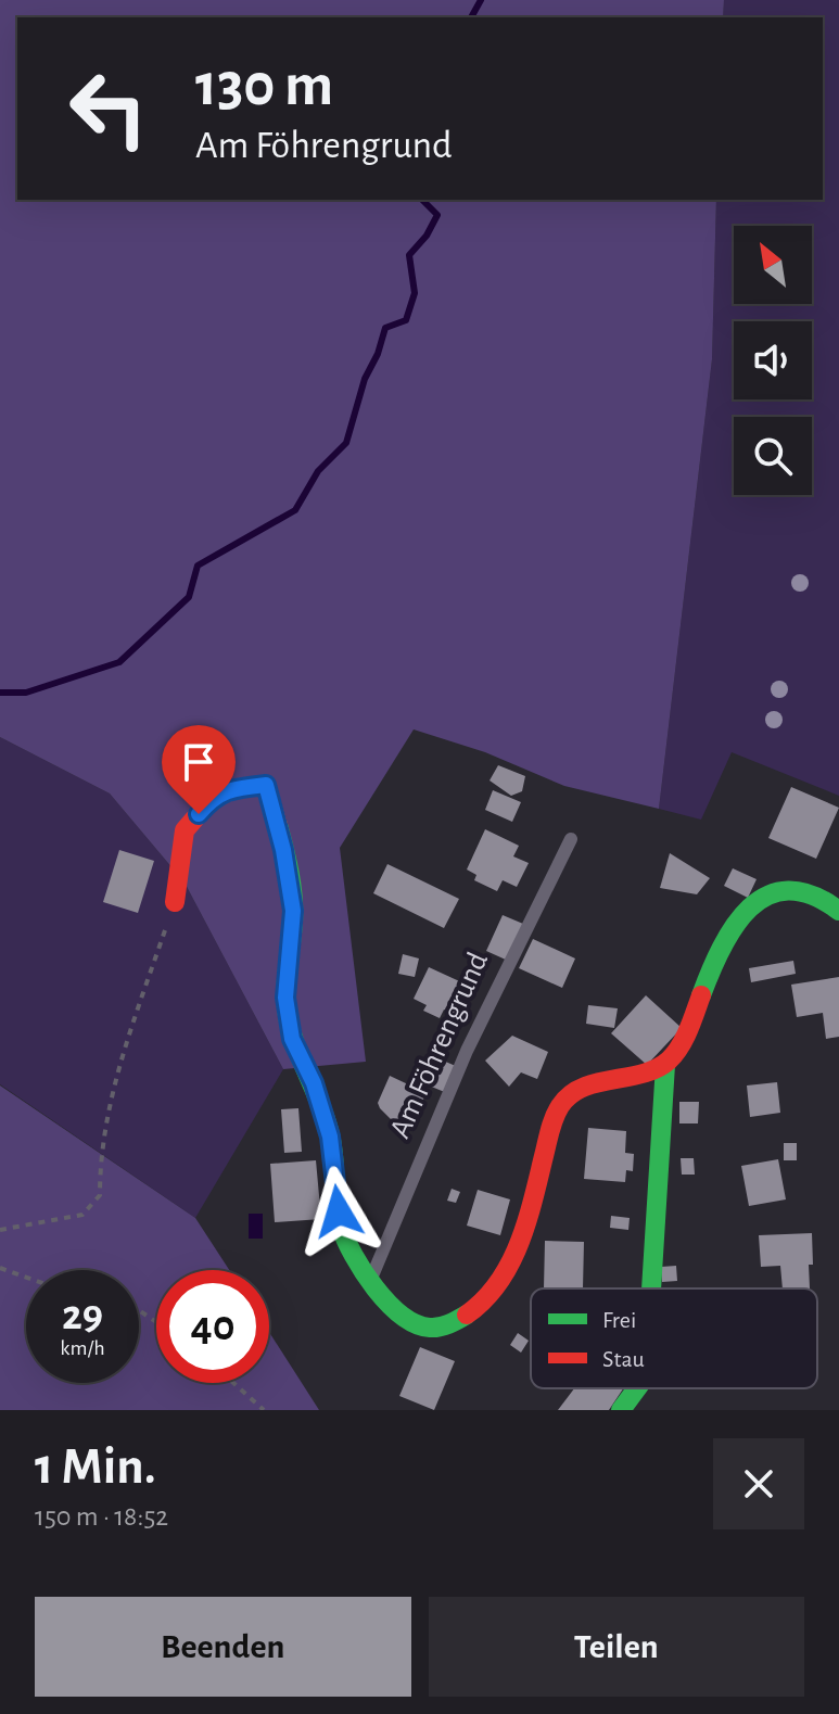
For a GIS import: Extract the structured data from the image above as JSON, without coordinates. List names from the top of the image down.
{
  "streets": {
    "lane": ["Am Föhrengrund"]
  },
  "legend": ["Frei", "Stau"],
  "north": "top left",
  "page": {
    "turn": ["130 m", "Am Föhrengrund"],
    "speed": "29 km/h",
    "limit": "40",
    "heading": ["1 Min.", "150 m · 18:52"],
    "buttons": ["Beenden", "Teilen"]
  }
}
